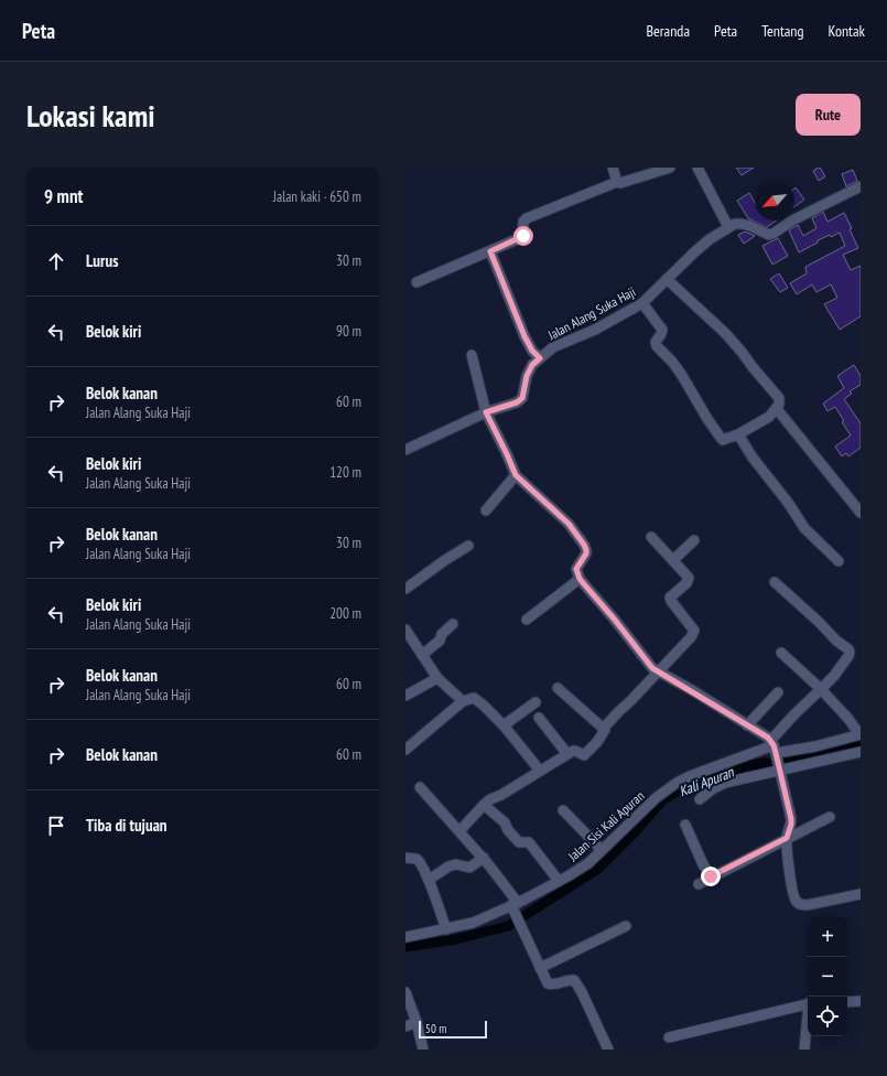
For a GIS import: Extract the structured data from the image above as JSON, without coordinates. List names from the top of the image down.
{
  "streets": {
    "street": ["Jalan Alang Suka Haji", "Jalan Sisi Kali Apuran"]
  },
  "water": ["Kali Apuran"],
  "scale_bar": "50 m",
  "north": "bottom left",
  "page": {
    "header": "Peta",
    "nav": [
      "Beranda",
      "Peta",
      "Tentang",
      "Kontak"
    ],
    "buttons": "Rute",
    "title": "Lokasi kami",
    "heading": ["9 mnt", "Jalan kaki · 650 m"],
    "list": [
      ["Lurus", "30 m"],
      ["Belok kiri", "90 m"],
      ["Belok kanan", "Jalan Alang Suka Haji", "60 m"],
      ["Belok kiri", "Jalan Alang Suka Haji", "120 m"],
      ["Belok kanan", "Jalan Alang Suka Haji", "30 m"],
      ["Belok kiri", "Jalan Alang Suka Haji", "200 m"],
      ["Belok kanan", "Jalan Alang Suka Haji", "60 m"],
      ["Belok kanan", "60 m"],
      "Tiba di tujuan"
    ],
    "map_buttons": ["+", "−"],
    "scale": "50 m"
  }
}
